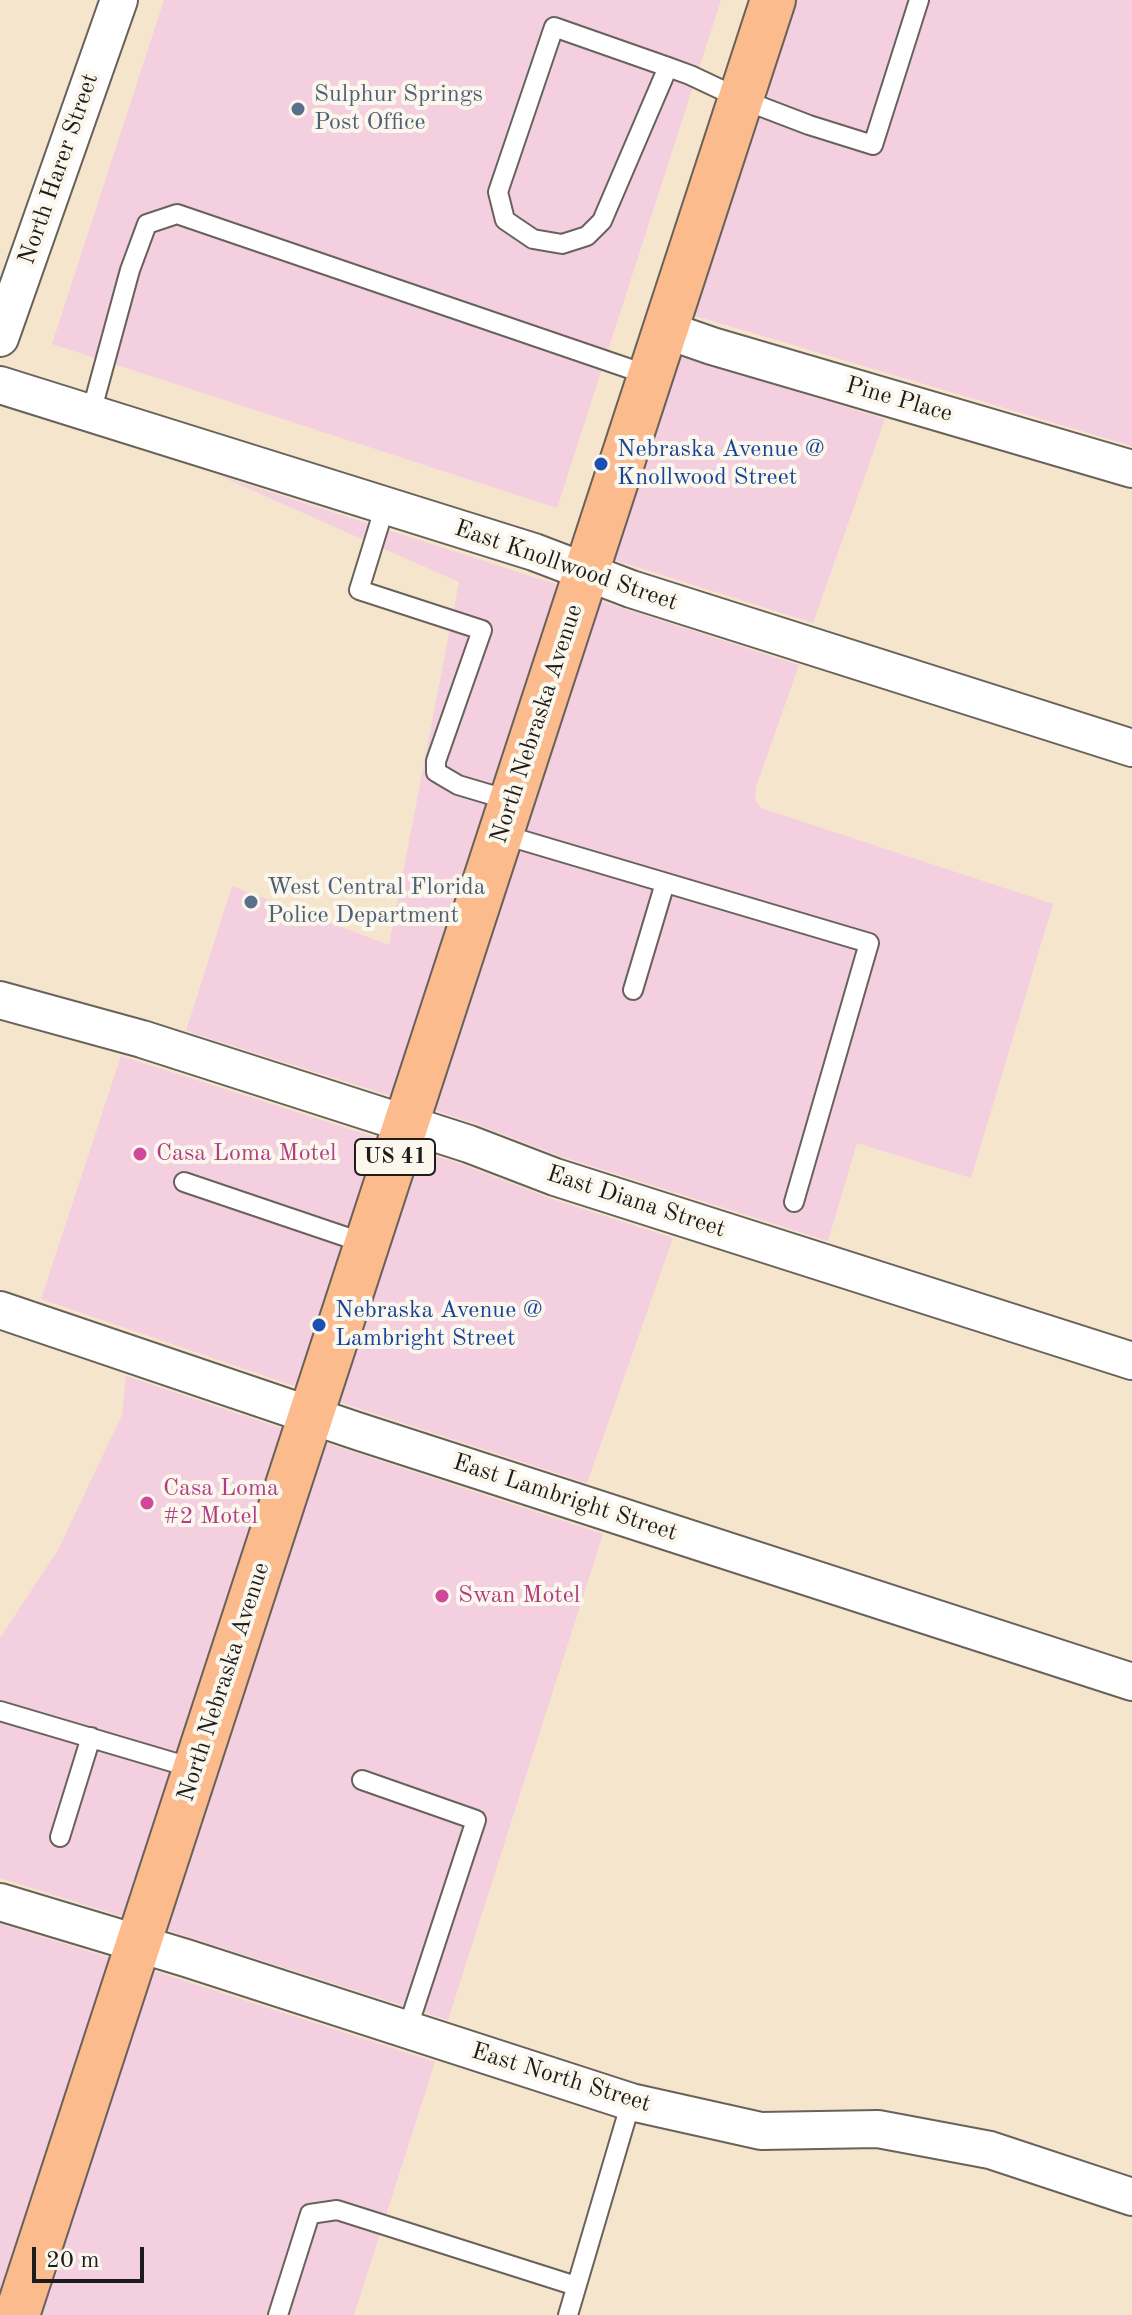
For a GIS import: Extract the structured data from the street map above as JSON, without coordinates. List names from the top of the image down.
{
  "streets": {
    "main road": ["North Nebraska Avenue", "US 41"],
    "street": [
      "North Harer Street",
      "Pine Place",
      "East Knollwood Street",
      "East Diana Street",
      "East Lambright Street",
      "East North Street"
    ]
  },
  "crossings": [
    ["Pine Place", "North Nebraska Avenue"],
    ["East Knollwood Street", "North Nebraska Avenue"],
    ["North Nebraska Avenue", "East Diana Street"],
    ["North Nebraska Avenue", "East Lambright Street"],
    ["North Nebraska Avenue", "East North Street"]
  ],
  "places": [
    "Sulphur Springs Post Office",
    "Nebraska Avenue @ Knollwood Street",
    "West Central Florida Police Department",
    "Casa Loma Motel",
    "Nebraska Avenue @ Lambright Street",
    "Casa Loma #2 Motel",
    "Swan Motel"
  ],
  "scale_bar": "20 m"
}
